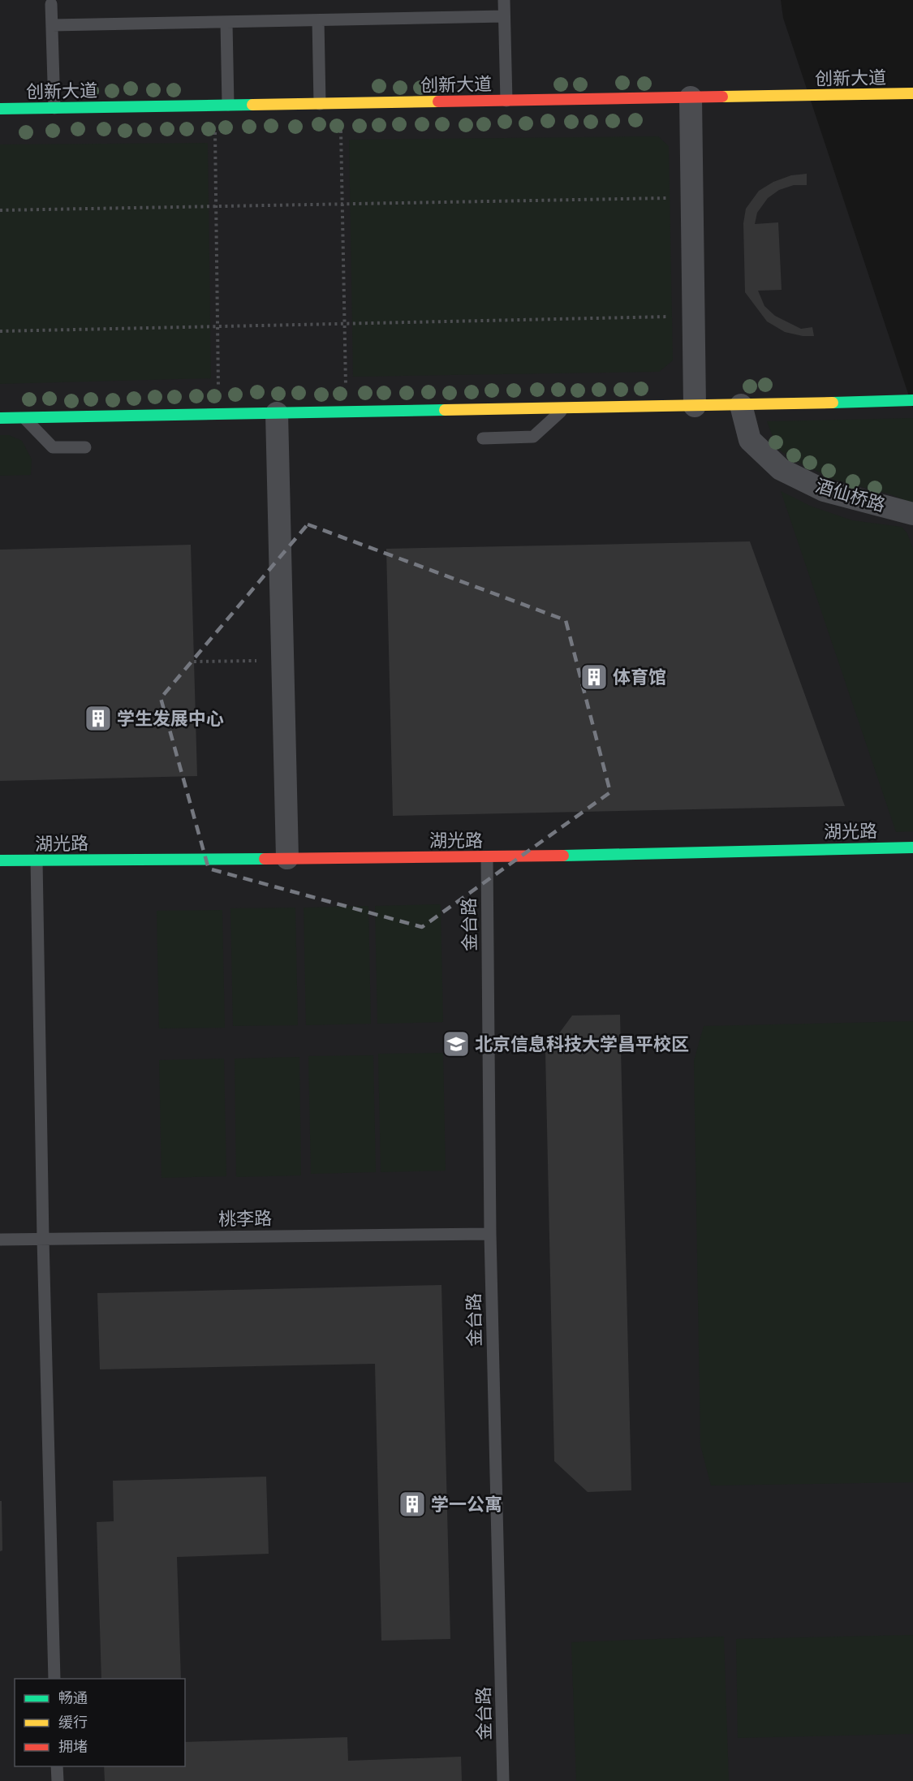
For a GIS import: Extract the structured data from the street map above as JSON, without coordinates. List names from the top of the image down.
{
  "streets": {
    "street": ["创新大道", "酒仙桥路", "湖光路"],
    "lane": ["金台路", "桃李路"]
  },
  "crossings": [
    ["湖光路", "金台路"],
    ["金台路", "桃李路"]
  ],
  "places": {
    "building": ["体育馆", "学生发展中心", "学一公寓"],
    "school or university": ["北京信息科技大学昌平校区"]
  },
  "legend": ["畅通", "缓行", "拥堵"]
}
